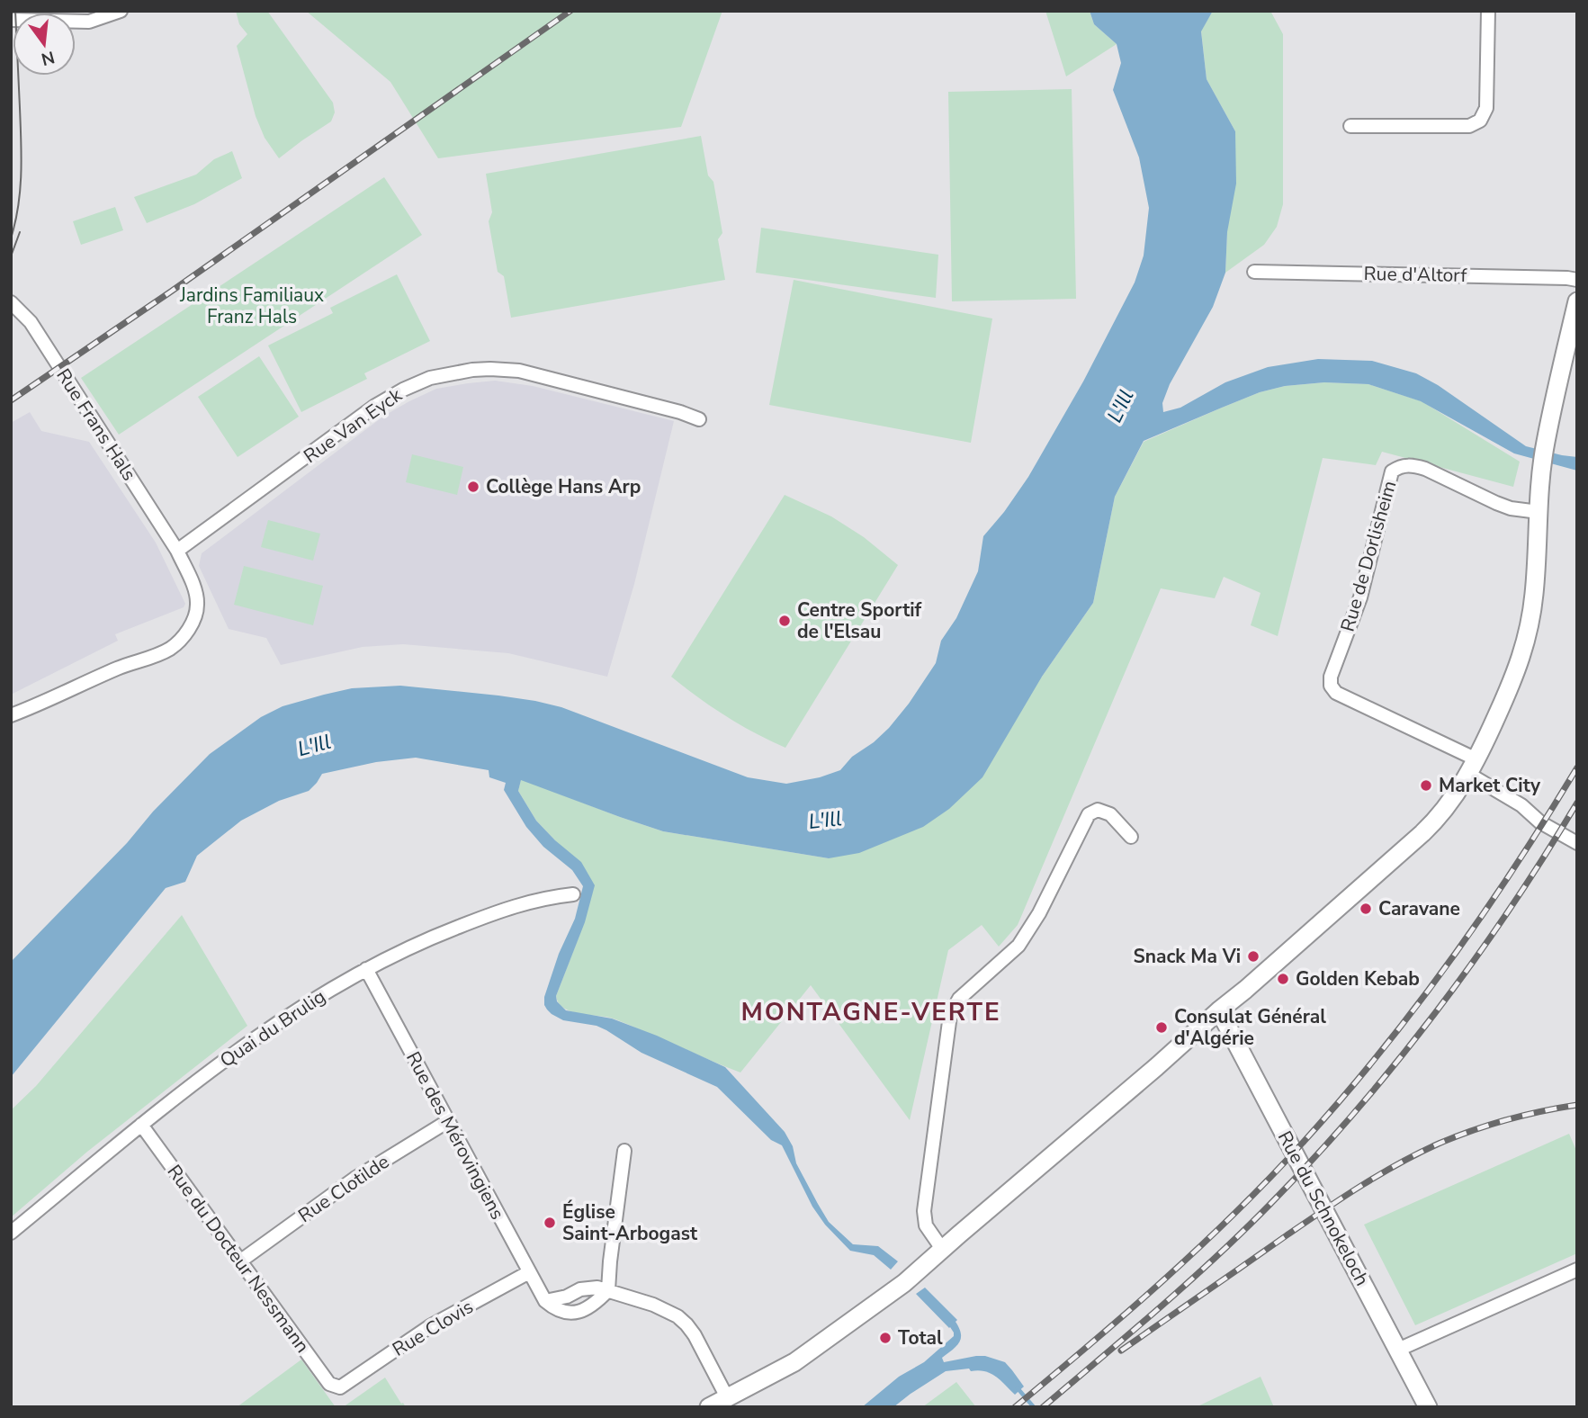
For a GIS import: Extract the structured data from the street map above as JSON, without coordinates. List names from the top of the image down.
{
  "streets": {
    "main road": ["Rue du Schnokeloch"],
    "street": [
      "Rue d'Altorf",
      "Rue Frans Hals",
      "Rue Van Eyck",
      "Rue de Dorlisheim",
      "Quai du Brulig",
      "Rue des Mérovingiens",
      "Rue Clotilde",
      "Rue du Docteur Nessmann",
      "Rue Clovis"
    ]
  },
  "crossings": [
    ["Rue Frans Hals", "Rue Van Eyck"],
    ["Quai du Brulig", "Rue des Mérovingiens"],
    ["Quai du Brulig", "Rue du Docteur Nessmann"],
    ["Rue des Mérovingiens", "Rue Clotilde"],
    ["Rue des Mérovingiens", "Rue Clovis"],
    ["Rue Clotilde", "Rue du Docteur Nessmann"],
    ["Rue du Docteur Nessmann", "Rue Clovis"]
  ],
  "districts": ["MONTAGNE-VERTE"],
  "water": ["L'Ill"],
  "parks": ["Jardins Familiaux Franz Hals"],
  "places": [
    "Collège Hans Arp",
    "Centre Sportif de l'Elsau",
    "Market City",
    "Caravane",
    "Snack Ma Vi",
    "Golden Kebab",
    "Consulat Général d'Algérie",
    "Église Saint-Arbogast",
    "Total"
  ],
  "north": "bottom"
}
